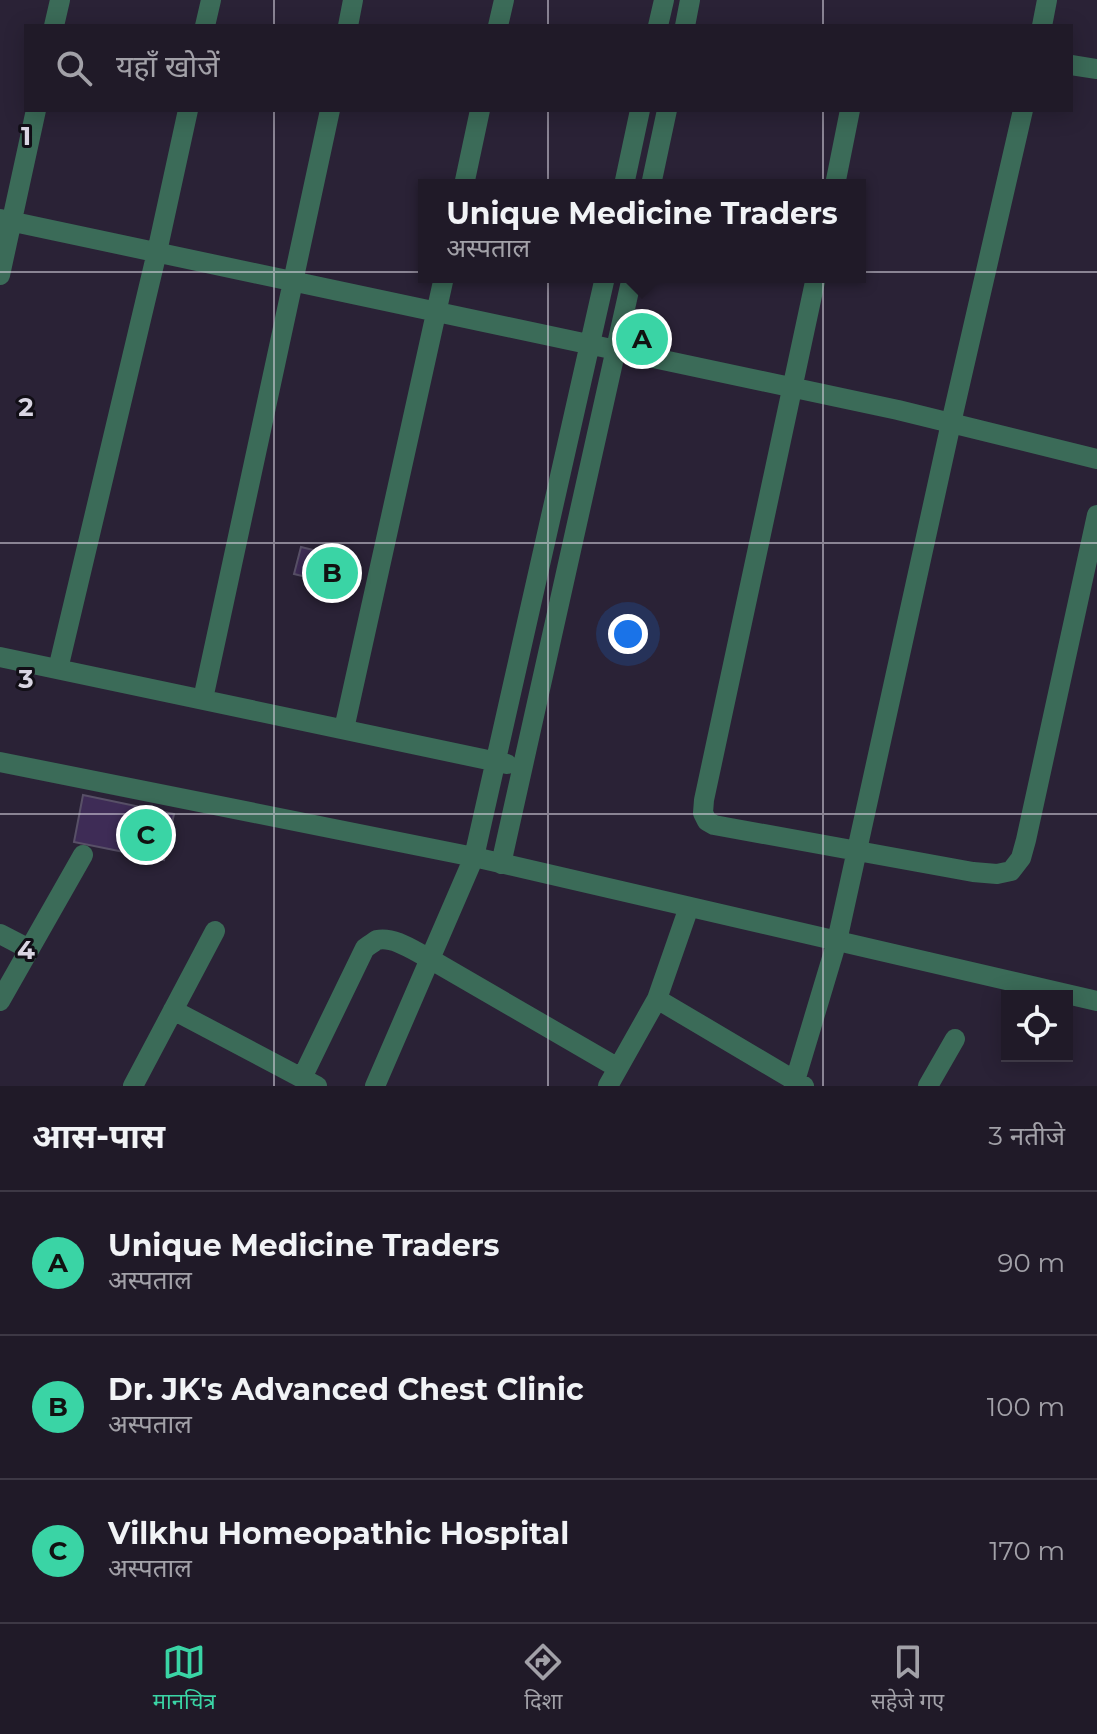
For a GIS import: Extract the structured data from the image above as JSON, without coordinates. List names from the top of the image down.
{
  "page": {
    "search": "यहाँ खोजें",
    "popup": ["Unique Medicine Traders", "अस्पताल"],
    "pins": ["A", "B", "C"],
    "heading": ["आस-पास", "3 नतीजे"],
    "list": [
      {
        "mark": "A",
        "name": "Unique Medicine Traders",
        "note": "अस्पताल",
        "value": "90 m"
      },
      {
        "mark": "B",
        "name": "Dr. JK's Advanced Chest Clinic",
        "note": "अस्पताल",
        "value": "100 m"
      },
      {
        "mark": "C",
        "name": "Vilkhu Homeopathic Hospital",
        "note": "अस्पताल",
        "value": "170 m"
      }
    ],
    "nav": ["मानचित्र", "दिशा", "सहेजे गए"]
  },
  "grid": {
    "rows": [
      "1",
      "2",
      "3",
      "4"
    ]
  }
}
